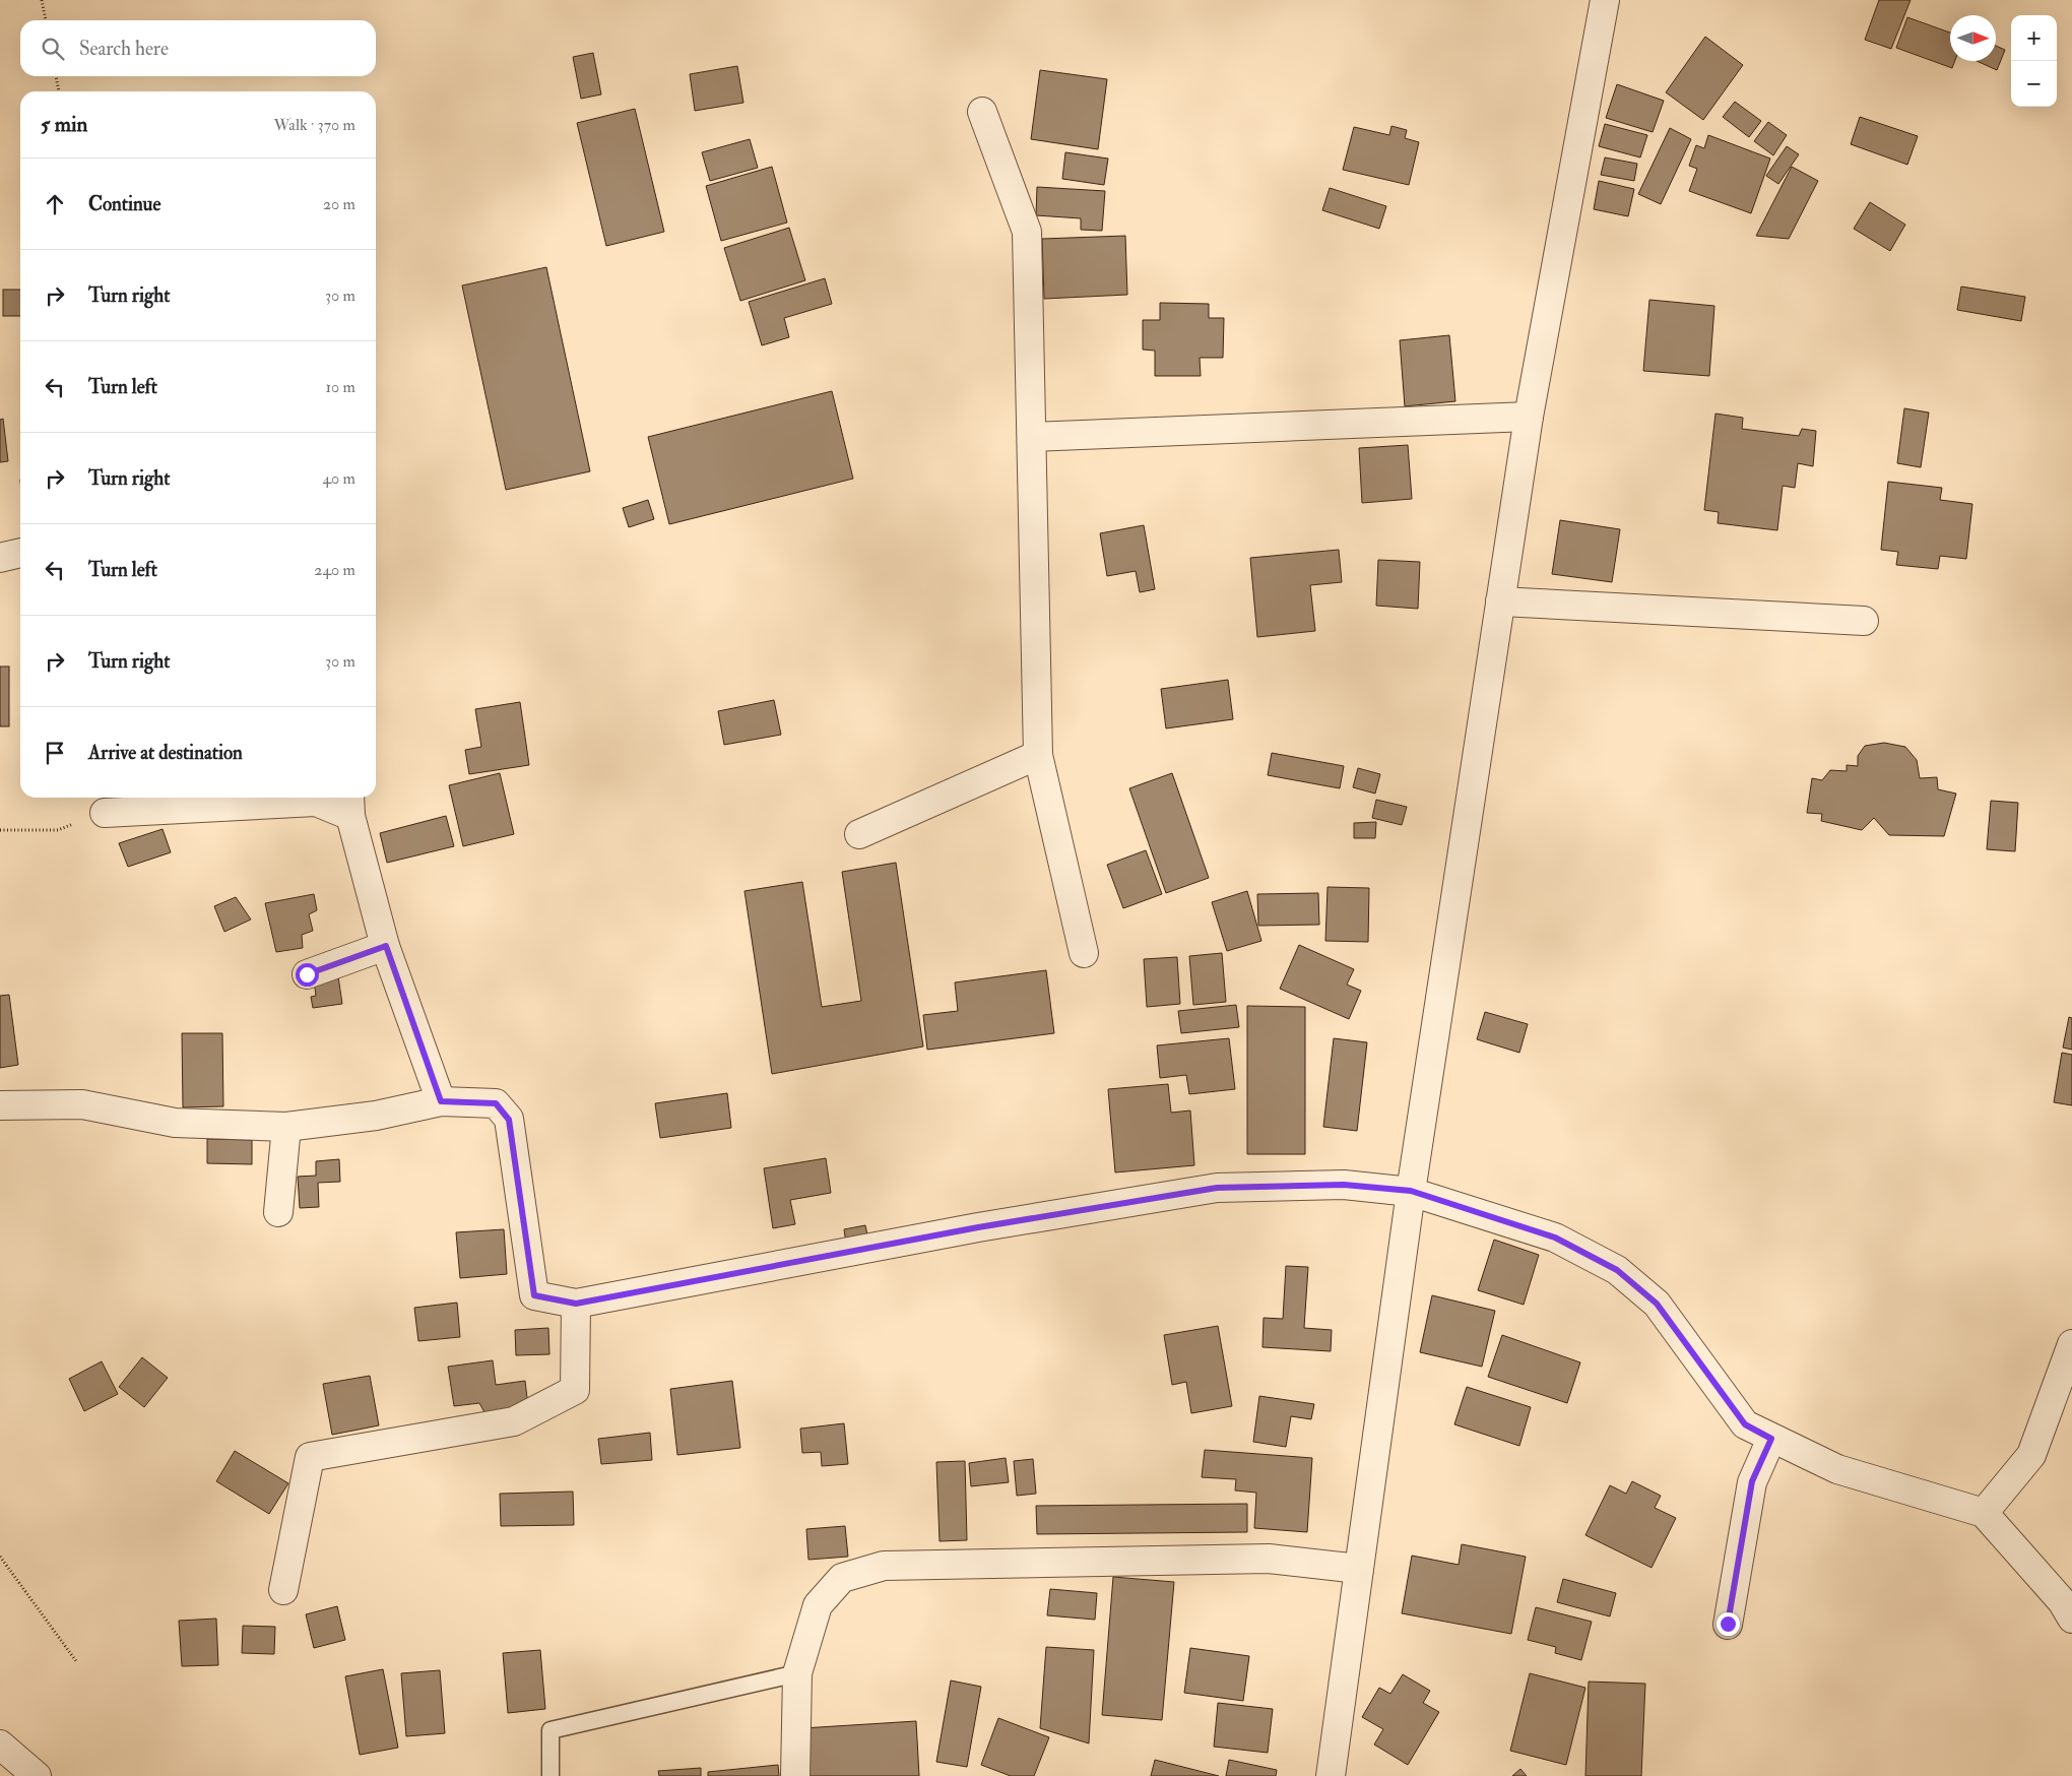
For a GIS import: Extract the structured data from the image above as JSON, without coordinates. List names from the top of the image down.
{
  "north": "right",
  "page": {
    "map_buttons": ["+", "−"],
    "search": "Search here",
    "heading": ["5 min", "Walk · 370 m"],
    "list": [
      ["Continue", "20 m"],
      ["Turn right", "30 m"],
      ["Turn left", "10 m"],
      ["Turn right", "40 m"],
      ["Turn left", "240 m"],
      ["Turn right", "30 m"],
      "Arrive at destination"
    ]
  }
}
